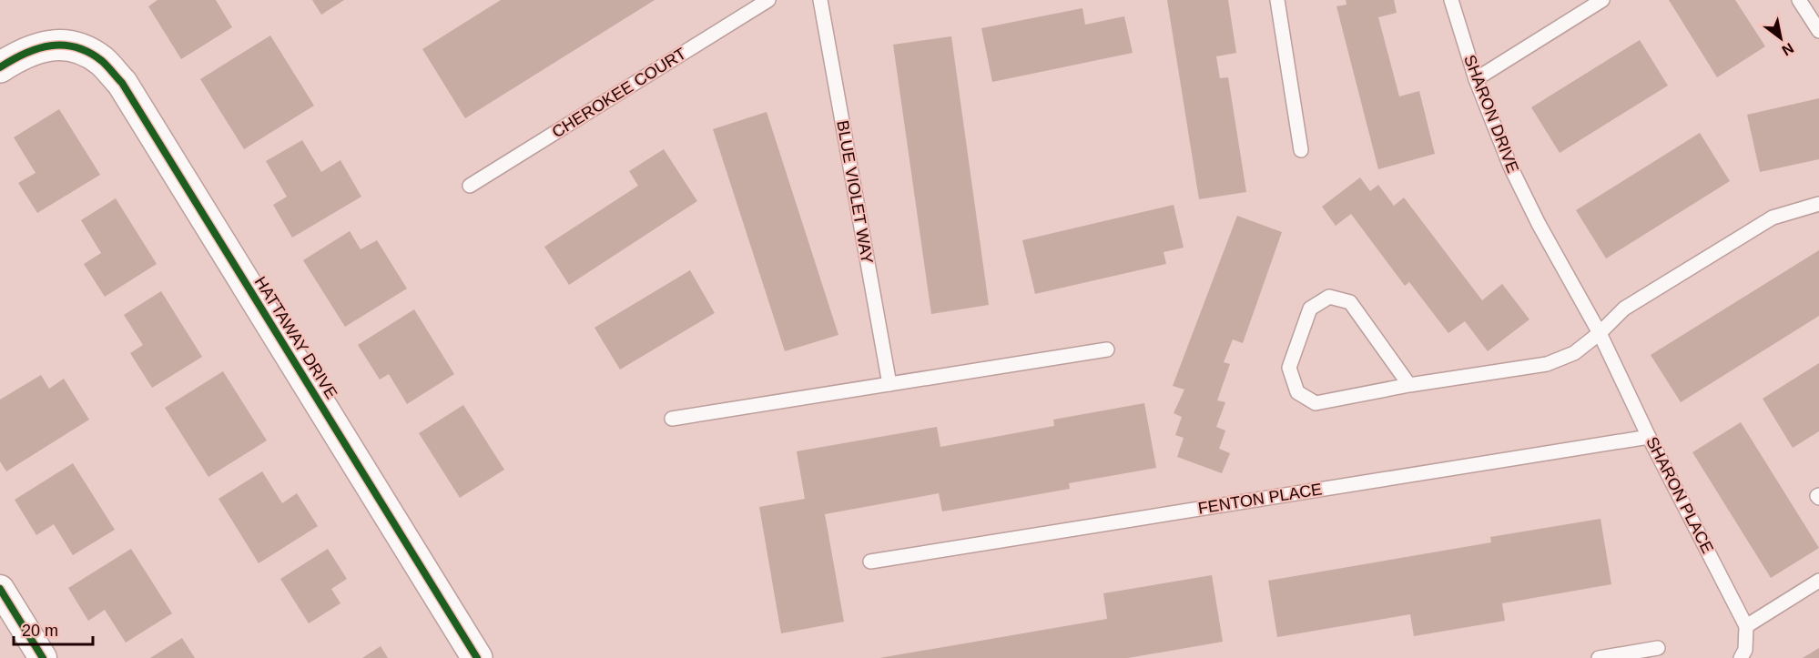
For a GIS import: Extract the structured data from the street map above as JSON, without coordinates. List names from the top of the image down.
{
  "streets": {
    "street": ["HATTAWAY DRIVE"],
    "lane": [
      "CHEROKEE COURT",
      "SHARON DRIVE",
      "BLUE VIOLET WAY",
      "SHARON PLACE",
      "FENTON PLACE"
    ]
  },
  "crossings": [
    ["SHARON DRIVE", "SHARON PLACE"],
    ["SHARON PLACE", "FENTON PLACE"]
  ],
  "scale_bar": "20 m",
  "north": "bottom right"
}
